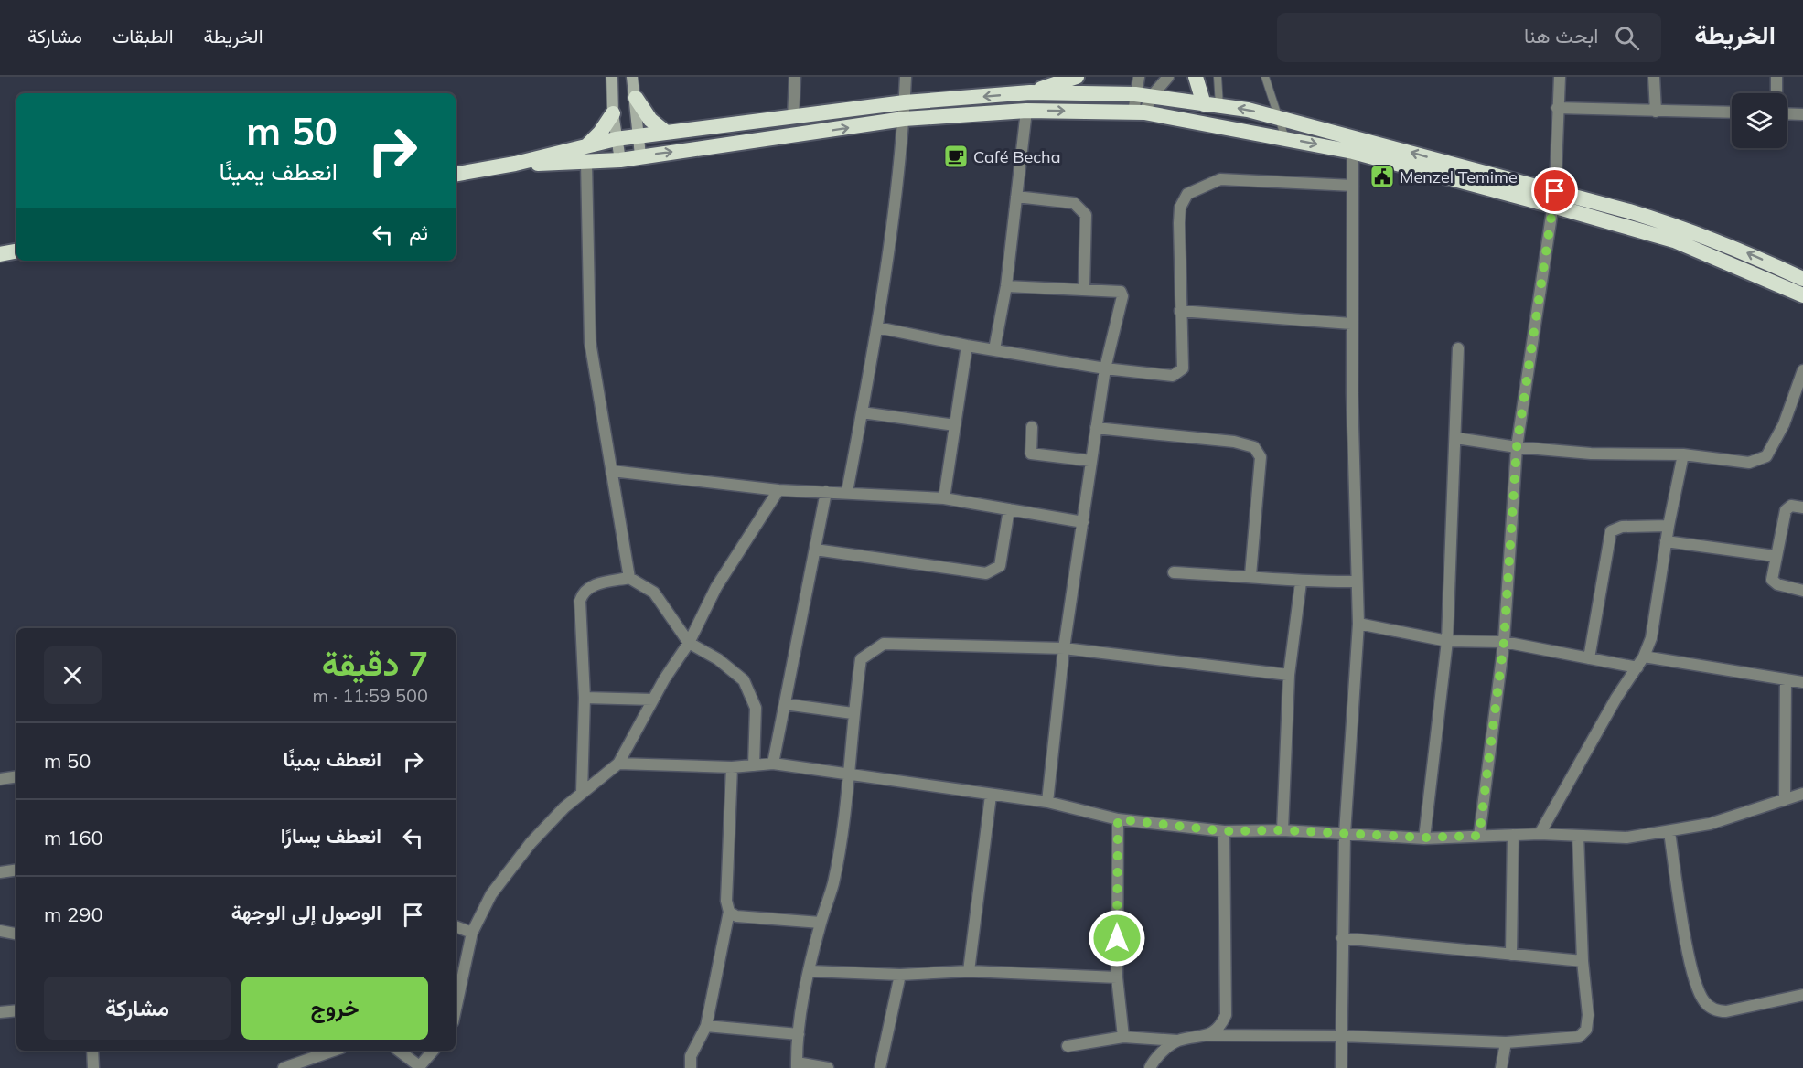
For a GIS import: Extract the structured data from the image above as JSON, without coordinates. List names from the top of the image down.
{
  "places": {
    "cafe": ["Café Becha"],
    "public building": ["Menzel Temime"]
  },
  "page": {
    "header": "الخريطة",
    "search": "ابحث هنا",
    "nav": ["الخريطة", "الطبقات", "مشاركة"],
    "turn": ["50 m", "انعطف يمينًا"],
    "then": "ثم",
    "heading": ["7 دقيقة", "500 m · 11:59"],
    "list": [
      {
        "name": "انعطف يمينًا",
        "value": "50 m"
      },
      {
        "name": "انعطف يسارًا",
        "value": "160 m"
      },
      {
        "name": "الوصول إلى الوجهة",
        "value": "290 m"
      }
    ],
    "buttons": ["خروج", "مشاركة"]
  }
}
